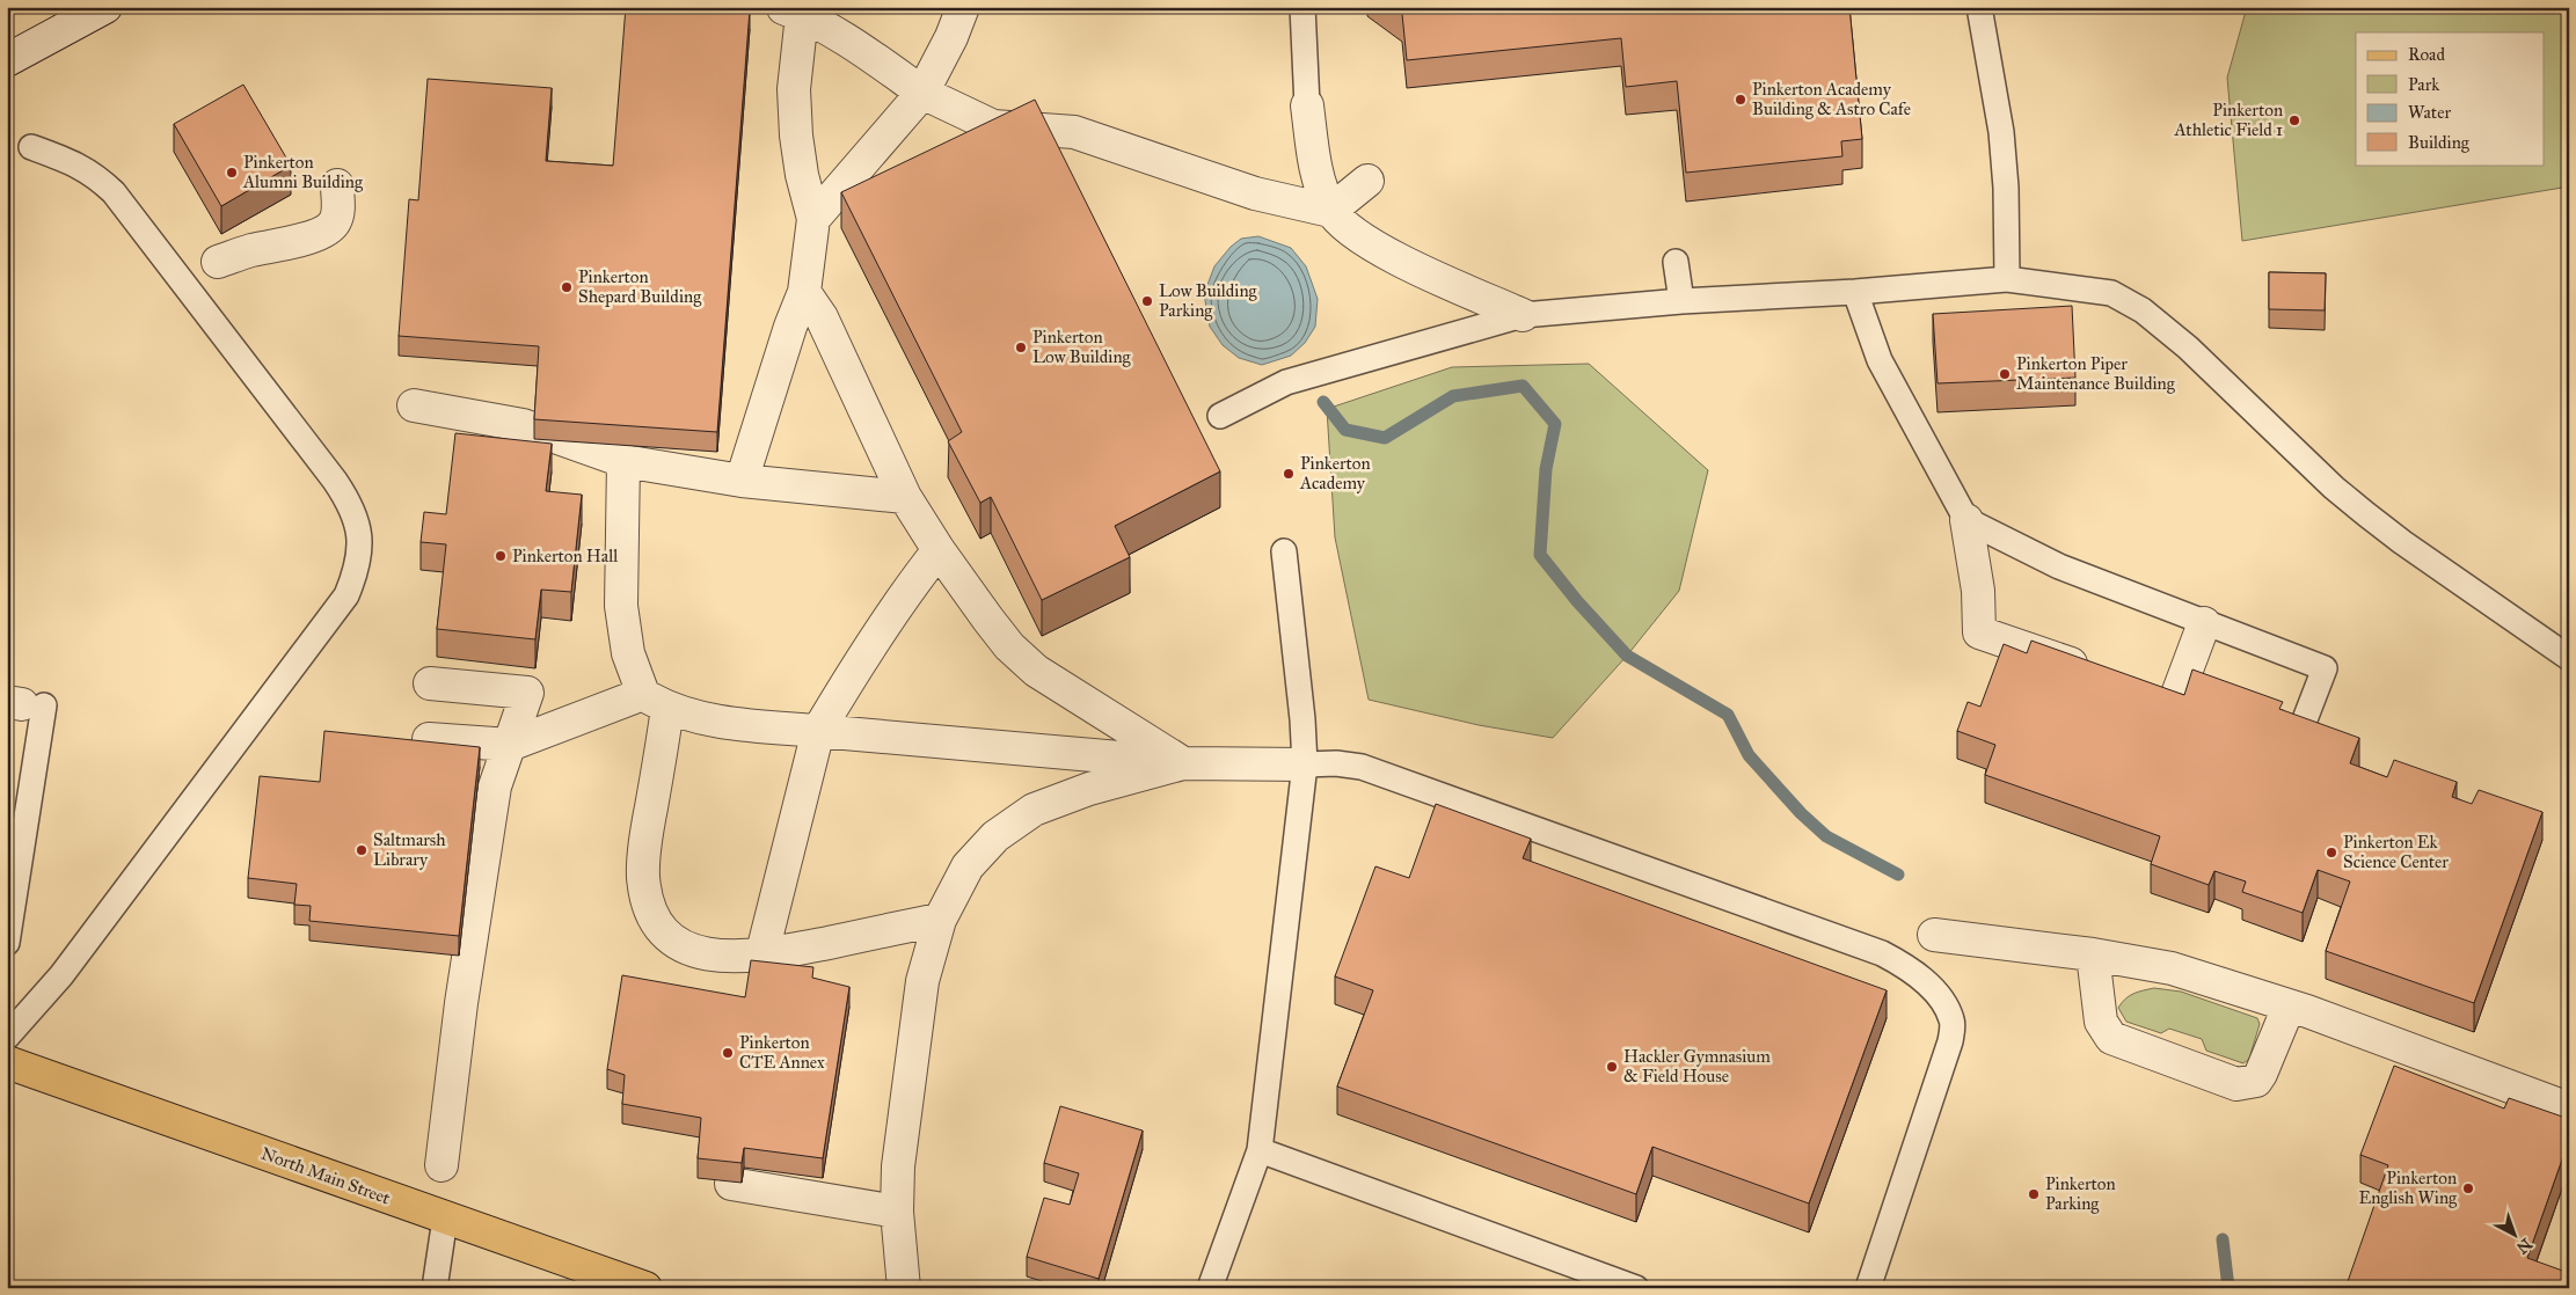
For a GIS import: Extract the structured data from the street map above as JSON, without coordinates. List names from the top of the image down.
{
  "streets": {
    "main road": ["North Main Street"]
  },
  "places": [
    "Pinkerton Academy Building & Astro Cafe",
    "Pinkerton Athletic Field 1",
    "Pinkerton Alumni Building",
    "Pinkerton Shepard Building",
    "Low Building Parking",
    "Pinkerton Low Building",
    "Pinkerton Piper Maintenance Building",
    "Pinkerton Academy",
    "Pinkerton Hall",
    "Saltmarsh Library",
    "Pinkerton Ek Science Center",
    "Pinkerton CTE Annex",
    "Hackler Gymnasium & Field House",
    "Pinkerton English Wing",
    "Pinkerton Parking"
  ],
  "legend": [
    "Road",
    "Park",
    "Water",
    "Building"
  ],
  "north": "bottom right"
}
